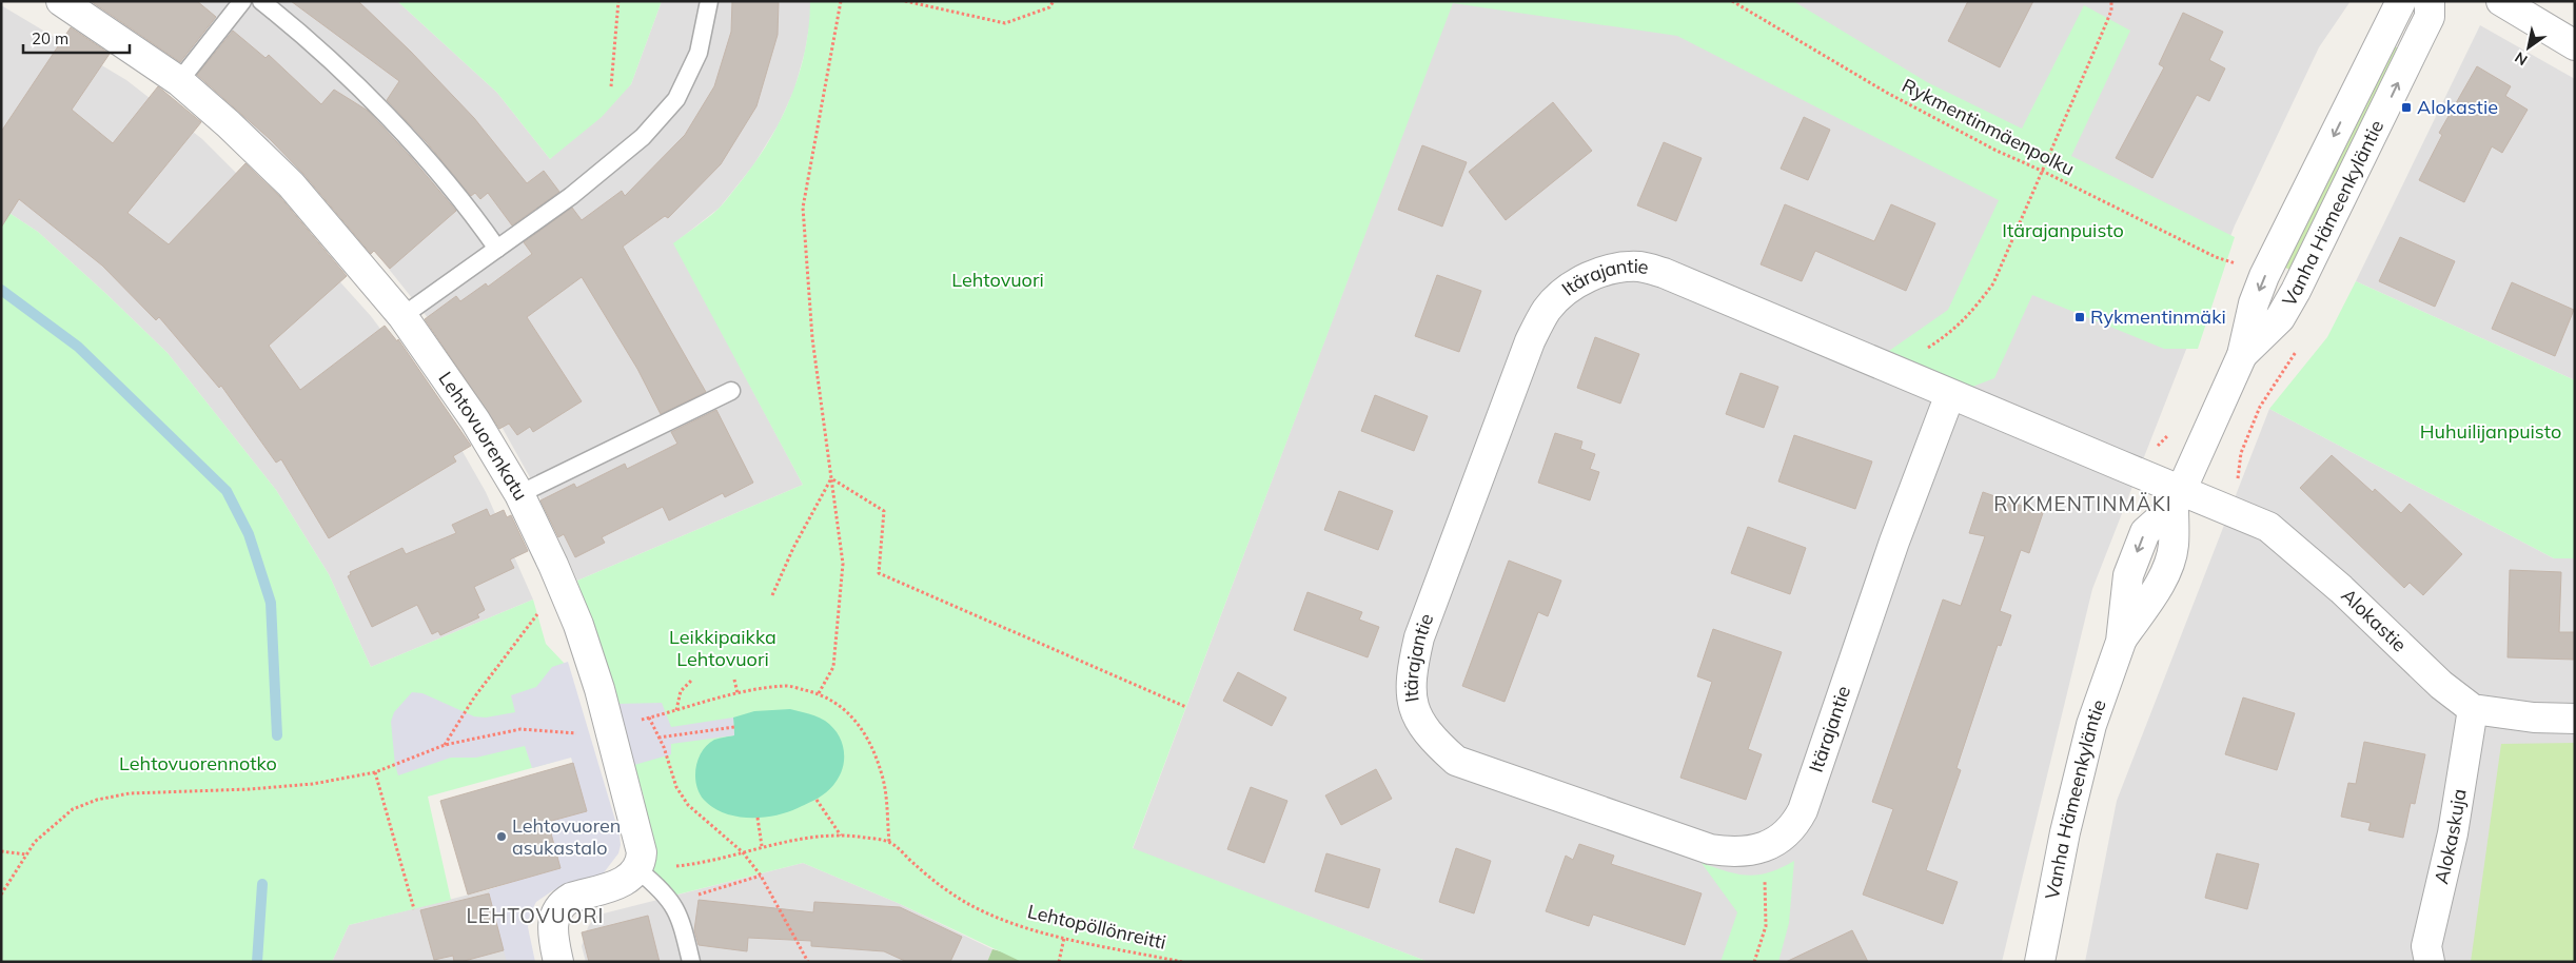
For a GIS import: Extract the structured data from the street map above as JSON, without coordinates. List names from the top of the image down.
{
  "streets": {
    "street": [
      "Vanha Hämeenkyläntie",
      "Itärajantie",
      "Lehtovuorenkatu",
      "Alokastie",
      "Alokaskuja"
    ],
    "path": ["Rykmentinmäenpolku", "Lehtopöllönreitti"]
  },
  "crossings": [
    ["Vanha Hämeenkyläntie", "Itärajantie"],
    ["Vanha Hämeenkyläntie", "Alokastie"],
    ["Itärajantie", "Alokastie"],
    ["Alokastie", "Alokaskuja"]
  ],
  "districts": ["RYKMENTINMÄKI", "LEHTOVUORI"],
  "parks": [
    "Itärajanpuisto",
    "Lehtovuori",
    "Huhuilijanpuisto",
    "Leikkipaikka Lehtovuori",
    "Lehtovuorennotko"
  ],
  "places": {
    "transit": ["Alokastie", "Rykmentinmäki"],
    "other": ["Lehtovuoren asukastalo"]
  },
  "scale_bar": "20 m",
  "north": "bottom left"
}
